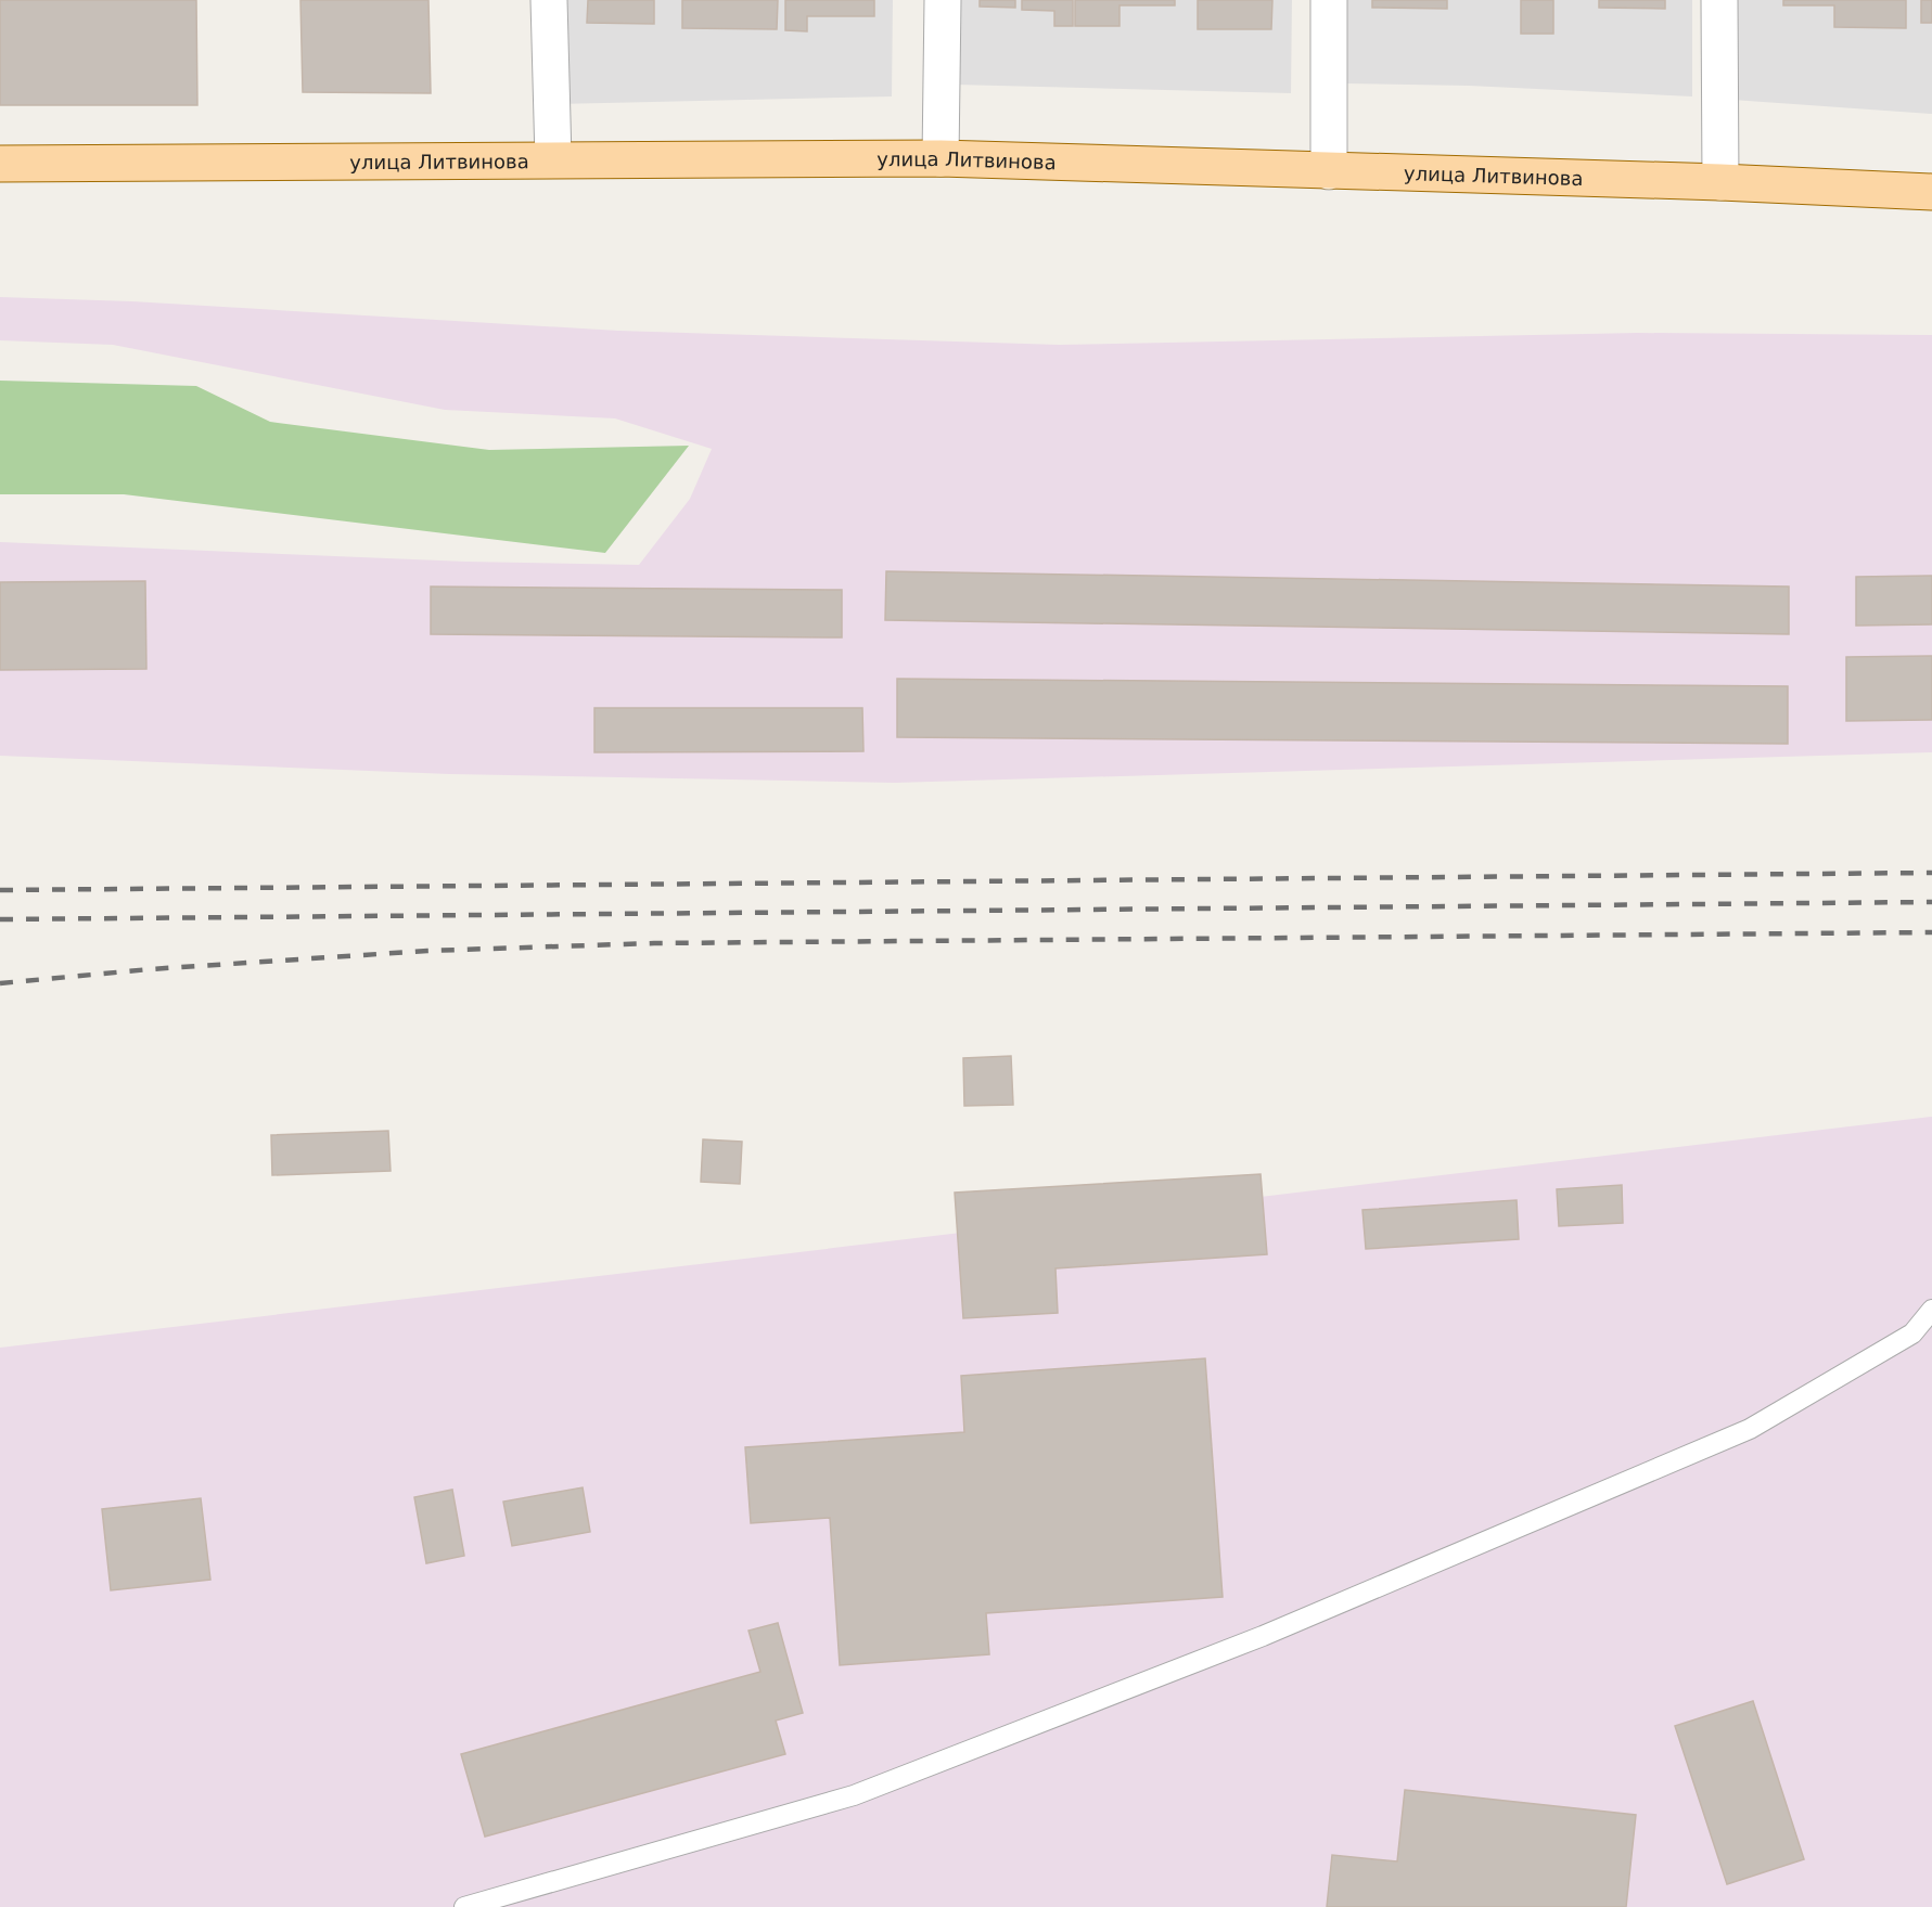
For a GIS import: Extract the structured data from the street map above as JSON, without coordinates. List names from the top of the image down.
{
  "streets": {
    "main road": ["улица Литвинова"]
  }
}
